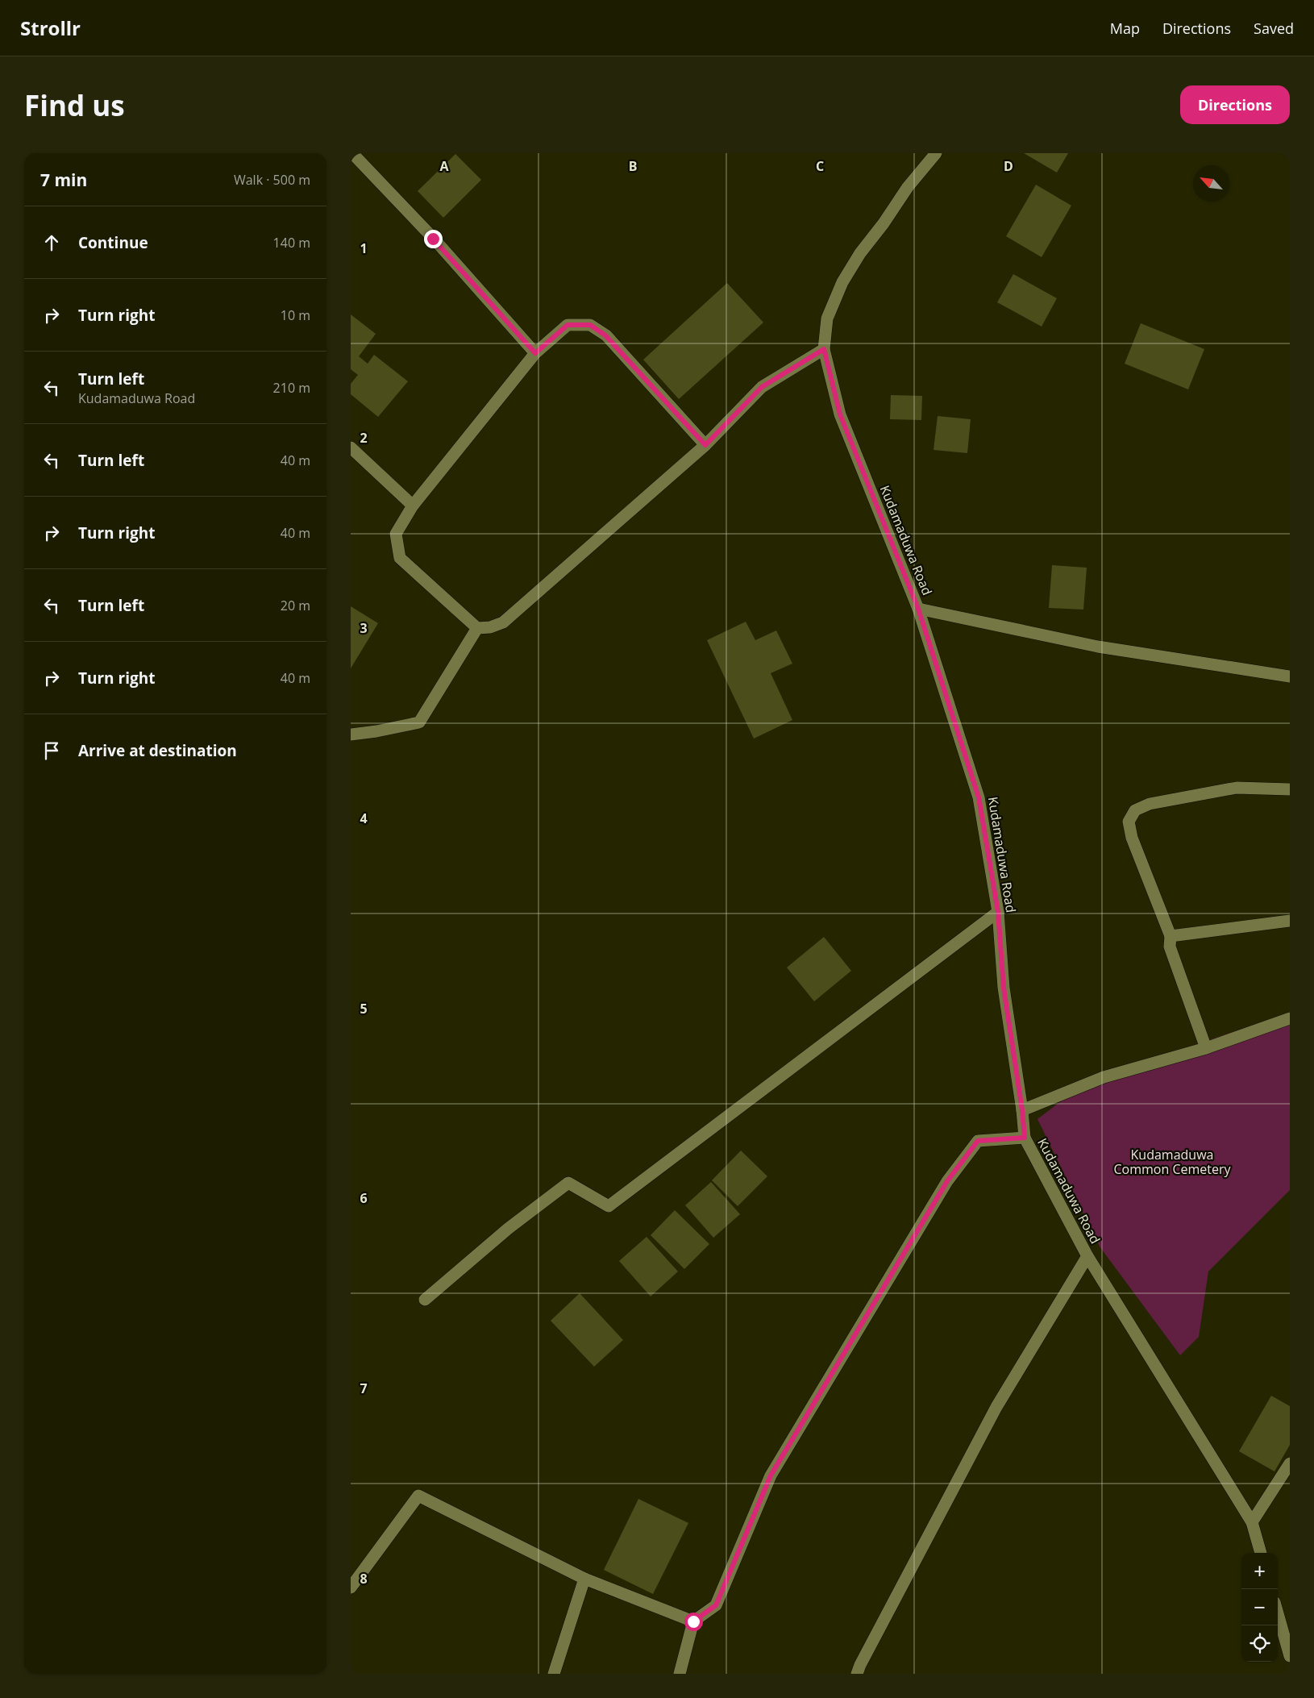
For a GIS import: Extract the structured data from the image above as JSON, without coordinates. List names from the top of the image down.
{
  "streets": {
    "street": ["Kudamaduwa Road"]
  },
  "parks": ["Kudamaduwa Common Cemetery"],
  "north": "top left",
  "page": {
    "header": "Strollr",
    "nav": ["Map", "Directions", "Saved"],
    "buttons": "Directions",
    "title": "Find us",
    "heading": ["7 min", "Walk · 500 m"],
    "list": [
      ["Continue", "140 m"],
      ["Turn right", "10 m"],
      ["Turn left", "Kudamaduwa Road", "210 m"],
      ["Turn left", "40 m"],
      ["Turn right", "40 m"],
      ["Turn left", "20 m"],
      ["Turn right", "40 m"],
      "Arrive at destination"
    ],
    "map_buttons": ["+", "−"]
  },
  "grid": {
    "columns": [
      "A",
      "B",
      "C",
      "D"
    ],
    "rows": [
      "1",
      "2",
      "3",
      "4",
      "5",
      "6",
      "7",
      "8"
    ]
  }
}
